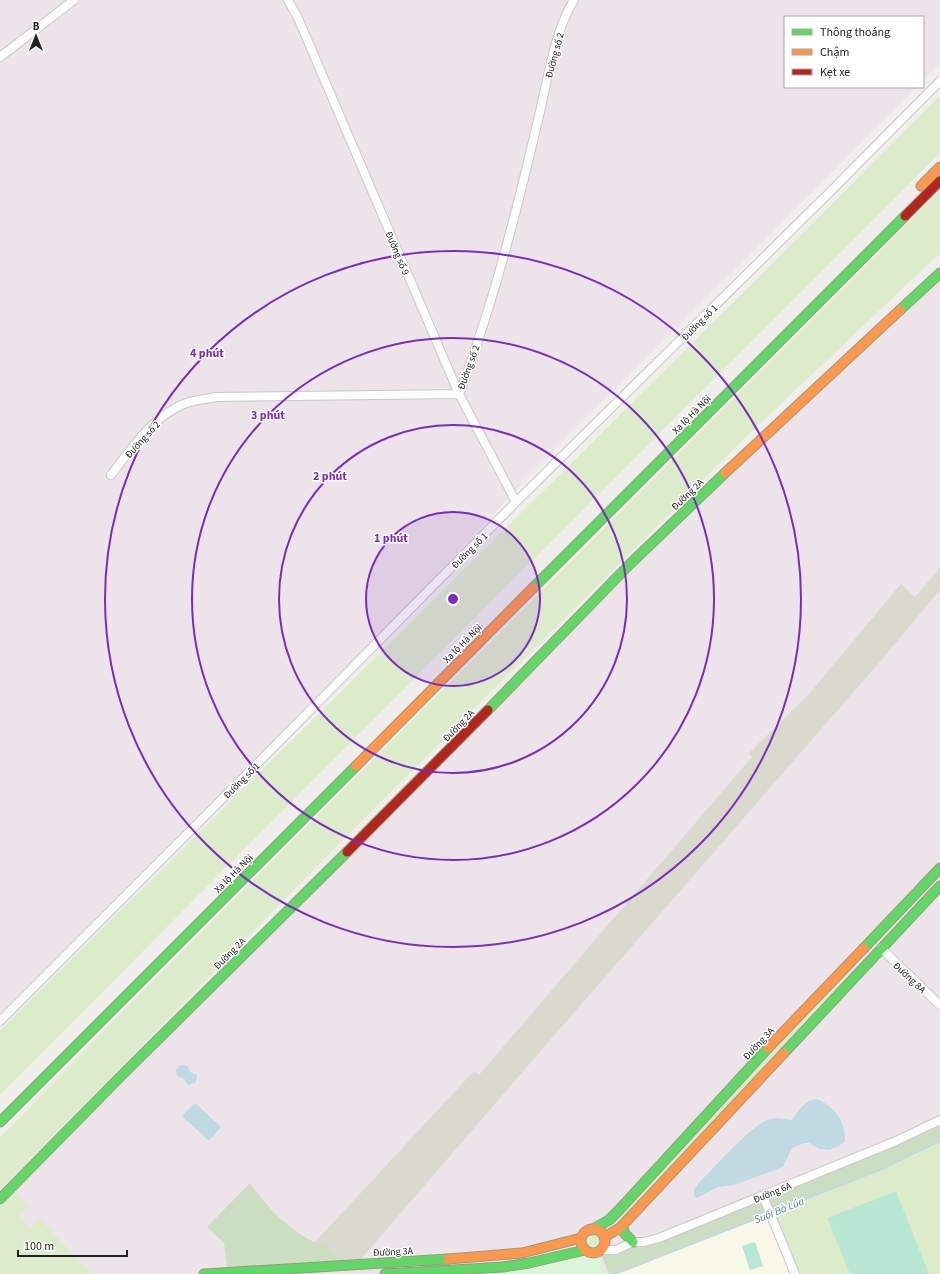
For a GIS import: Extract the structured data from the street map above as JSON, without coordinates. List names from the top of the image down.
{
  "streets": {
    "main road": ["Xa lộ Hà Nội", "Đường 2A", "Đường 3A"],
    "street": [
      "Đường số 2",
      "Đường số 9",
      "Đường số 1",
      "Đường 8A",
      "Đường 6A"
    ]
  },
  "crossings": [
    ["Đường số 2", "Đường số 9"],
    ["Đường số 9", "Đường số 1"],
    ["Đường 3A", "Đường 6A"]
  ],
  "water": ["Suối Bà Lúa"],
  "legend": ["Thông thoáng", "Chậm", "Kẹt xe"],
  "scale_bar": "100 m",
  "north": "top",
  "rings": [
    "4 phút",
    "3 phút",
    "2 phút",
    "1 phút"
  ]
}
